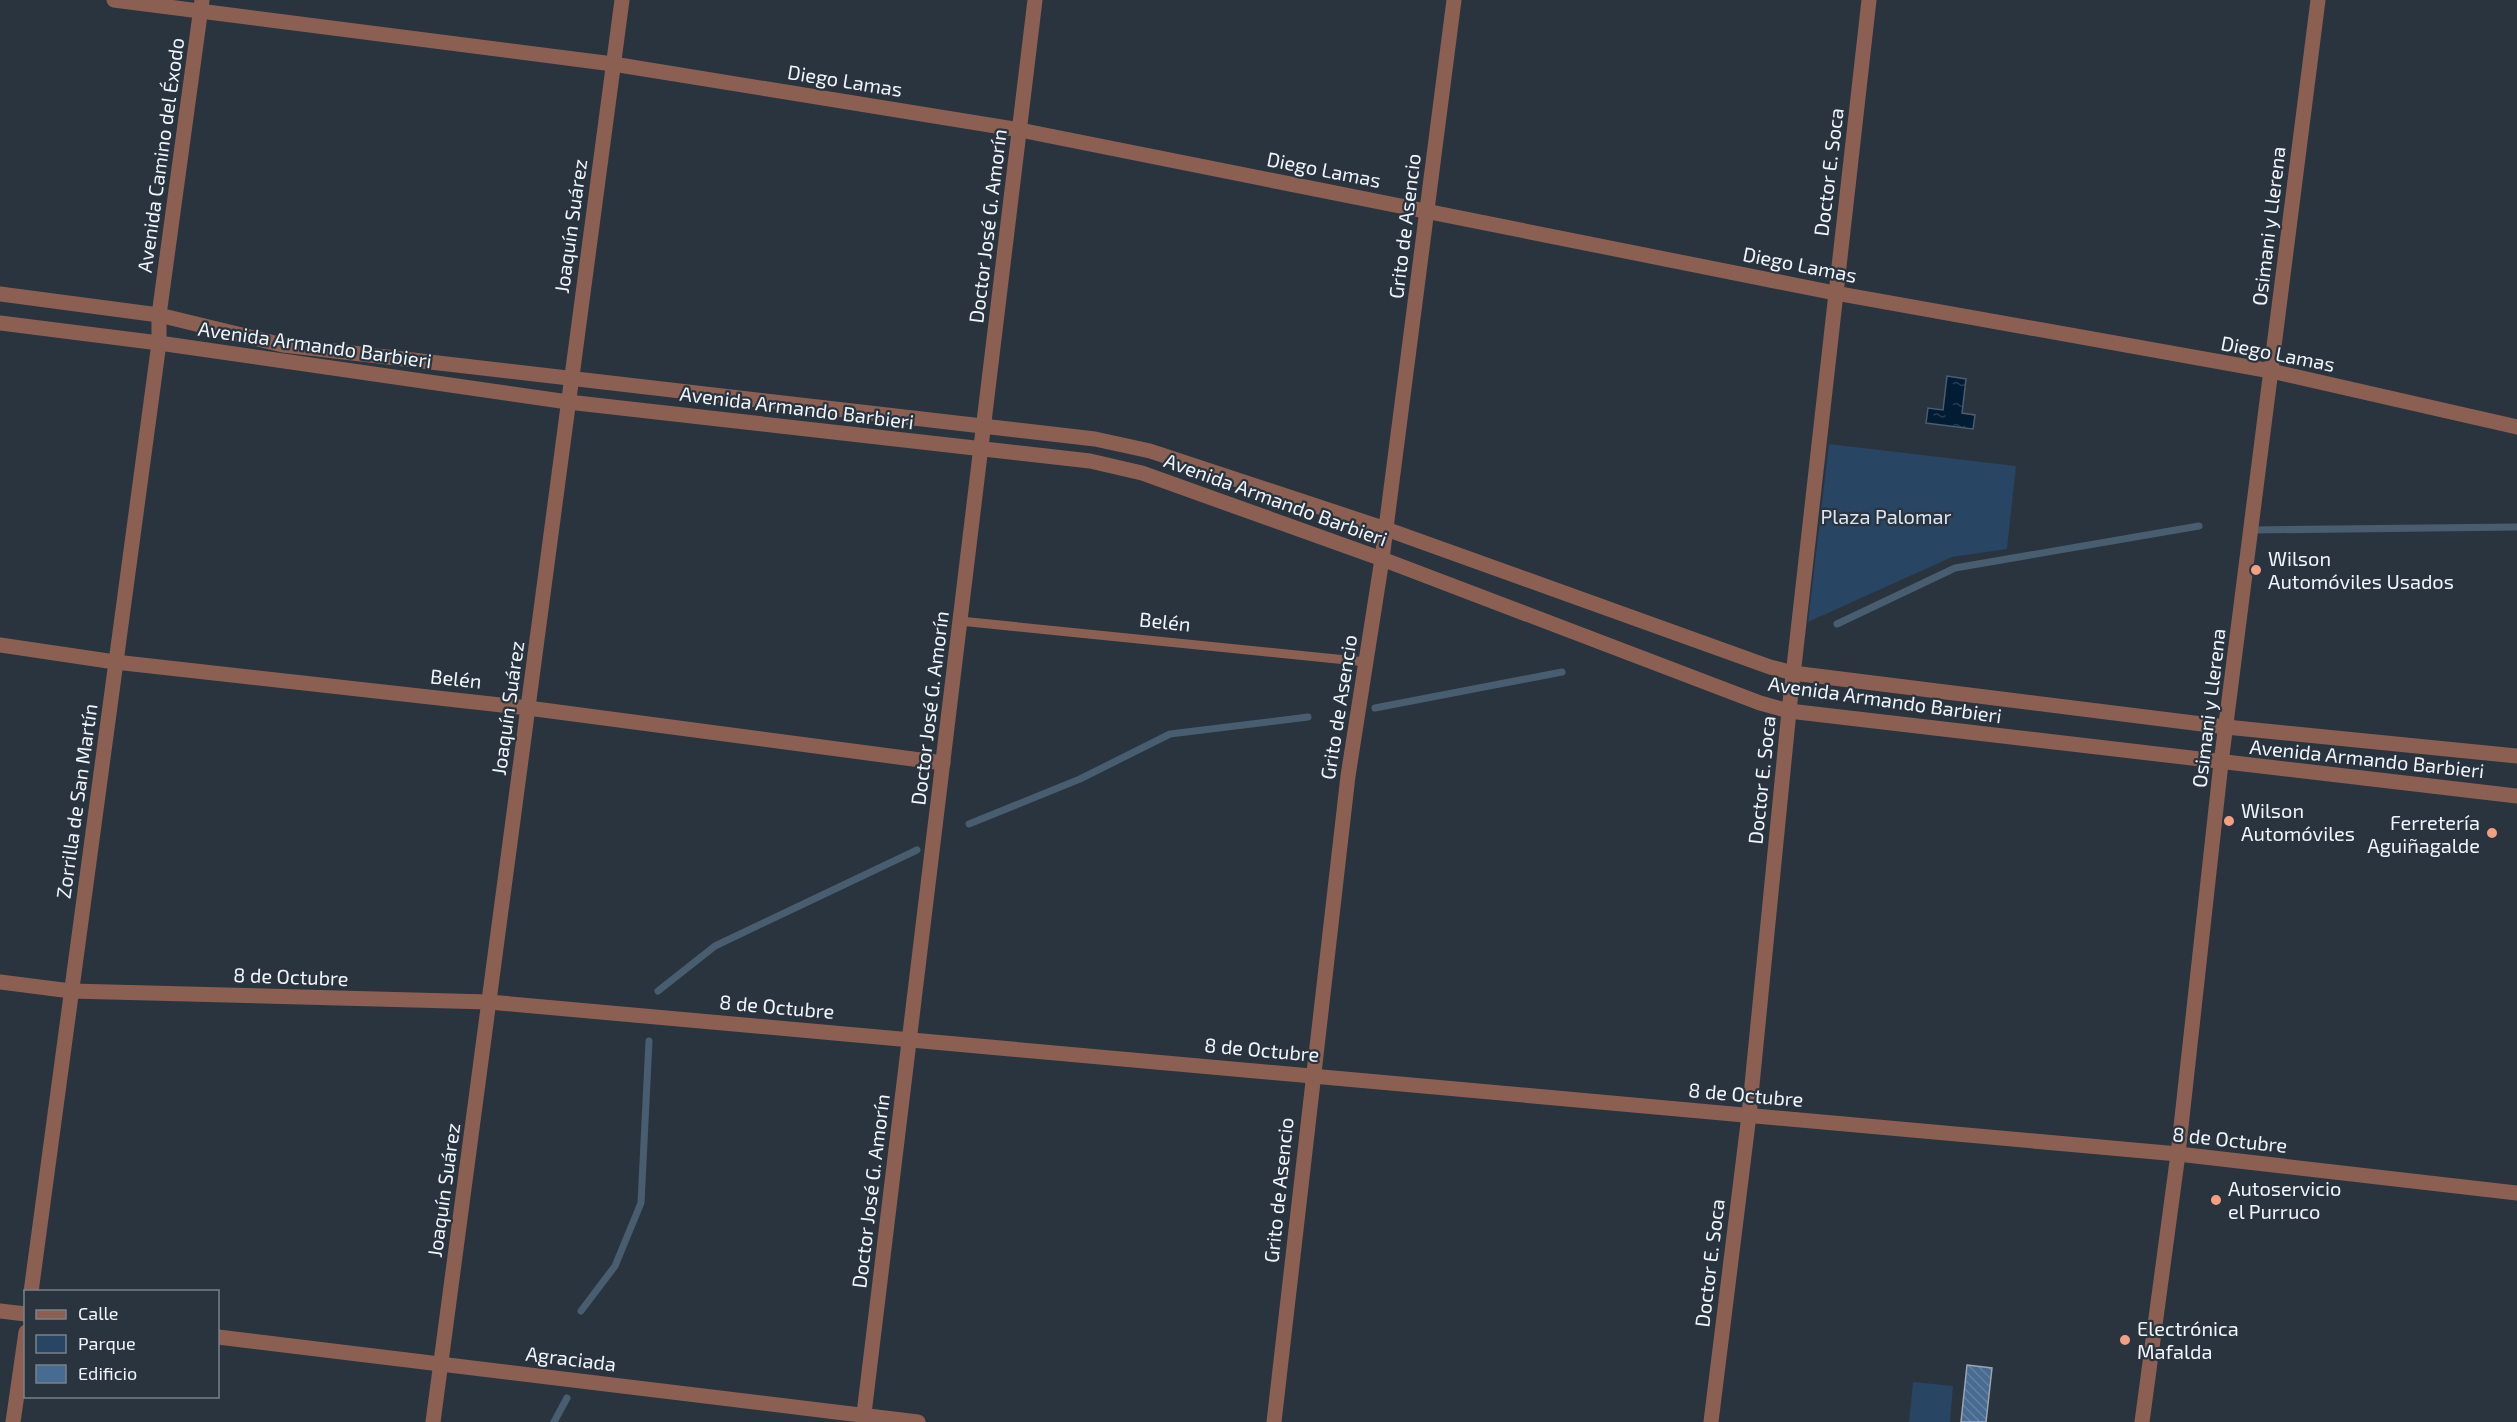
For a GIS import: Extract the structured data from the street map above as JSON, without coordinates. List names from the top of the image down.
{
  "streets": {
    "street": [
      "Diego Lamas",
      "Avenida Camino del Éxodo",
      "Doctor E. Soca",
      "Joaquín Suárez",
      "Doctor José G. Amorín",
      "Grito de Asencio",
      "Osimani y Llerena",
      "Avenida Armando Barbieri",
      "Belén",
      "Zorrilla de San Martín",
      "8 de Octubre",
      "Agraciada"
    ]
  },
  "crossings": [
    ["Diego Lamas", "Avenida Camino del Éxodo"],
    ["Diego Lamas", "Doctor E. Soca"],
    ["Diego Lamas", "Joaquín Suárez"],
    ["Diego Lamas", "Doctor José G. Amorín"],
    ["Diego Lamas", "Grito de Asencio"],
    ["Diego Lamas", "Osimani y Llerena"],
    ["Avenida Camino del Éxodo", "Avenida Armando Barbieri"],
    ["Avenida Camino del Éxodo", "Zorrilla de San Martín"],
    ["Doctor E. Soca", "Avenida Armando Barbieri"],
    ["Doctor E. Soca", "8 de Octubre"],
    ["Joaquín Suárez", "Avenida Armando Barbieri"],
    ["Joaquín Suárez", "Belén"],
    ["Joaquín Suárez", "8 de Octubre"],
    ["Joaquín Suárez", "Agraciada"],
    ["Doctor José G. Amorín", "Avenida Armando Barbieri"],
    ["Doctor José G. Amorín", "Belén"],
    ["Doctor José G. Amorín", "8 de Octubre"],
    ["Doctor José G. Amorín", "Agraciada"],
    ["Grito de Asencio", "Avenida Armando Barbieri"],
    ["Grito de Asencio", "Belén"],
    ["Grito de Asencio", "8 de Octubre"],
    ["Osimani y Llerena", "Avenida Armando Barbieri"],
    ["Osimani y Llerena", "8 de Octubre"],
    ["Avenida Armando Barbieri", "Zorrilla de San Martín"],
    ["Belén", "Zorrilla de San Martín"],
    ["Zorrilla de San Martín", "8 de Octubre"]
  ],
  "parks": ["Plaza Palomar"],
  "places": [
    "Wilson Automóviles Usados",
    "Wilson Automóviles",
    "Ferretería Aguiñagalde",
    "Autoservicio el Purruco",
    "Electrónica Mafalda"
  ],
  "legend": ["Calle", "Parque", "Edificio"]
}
